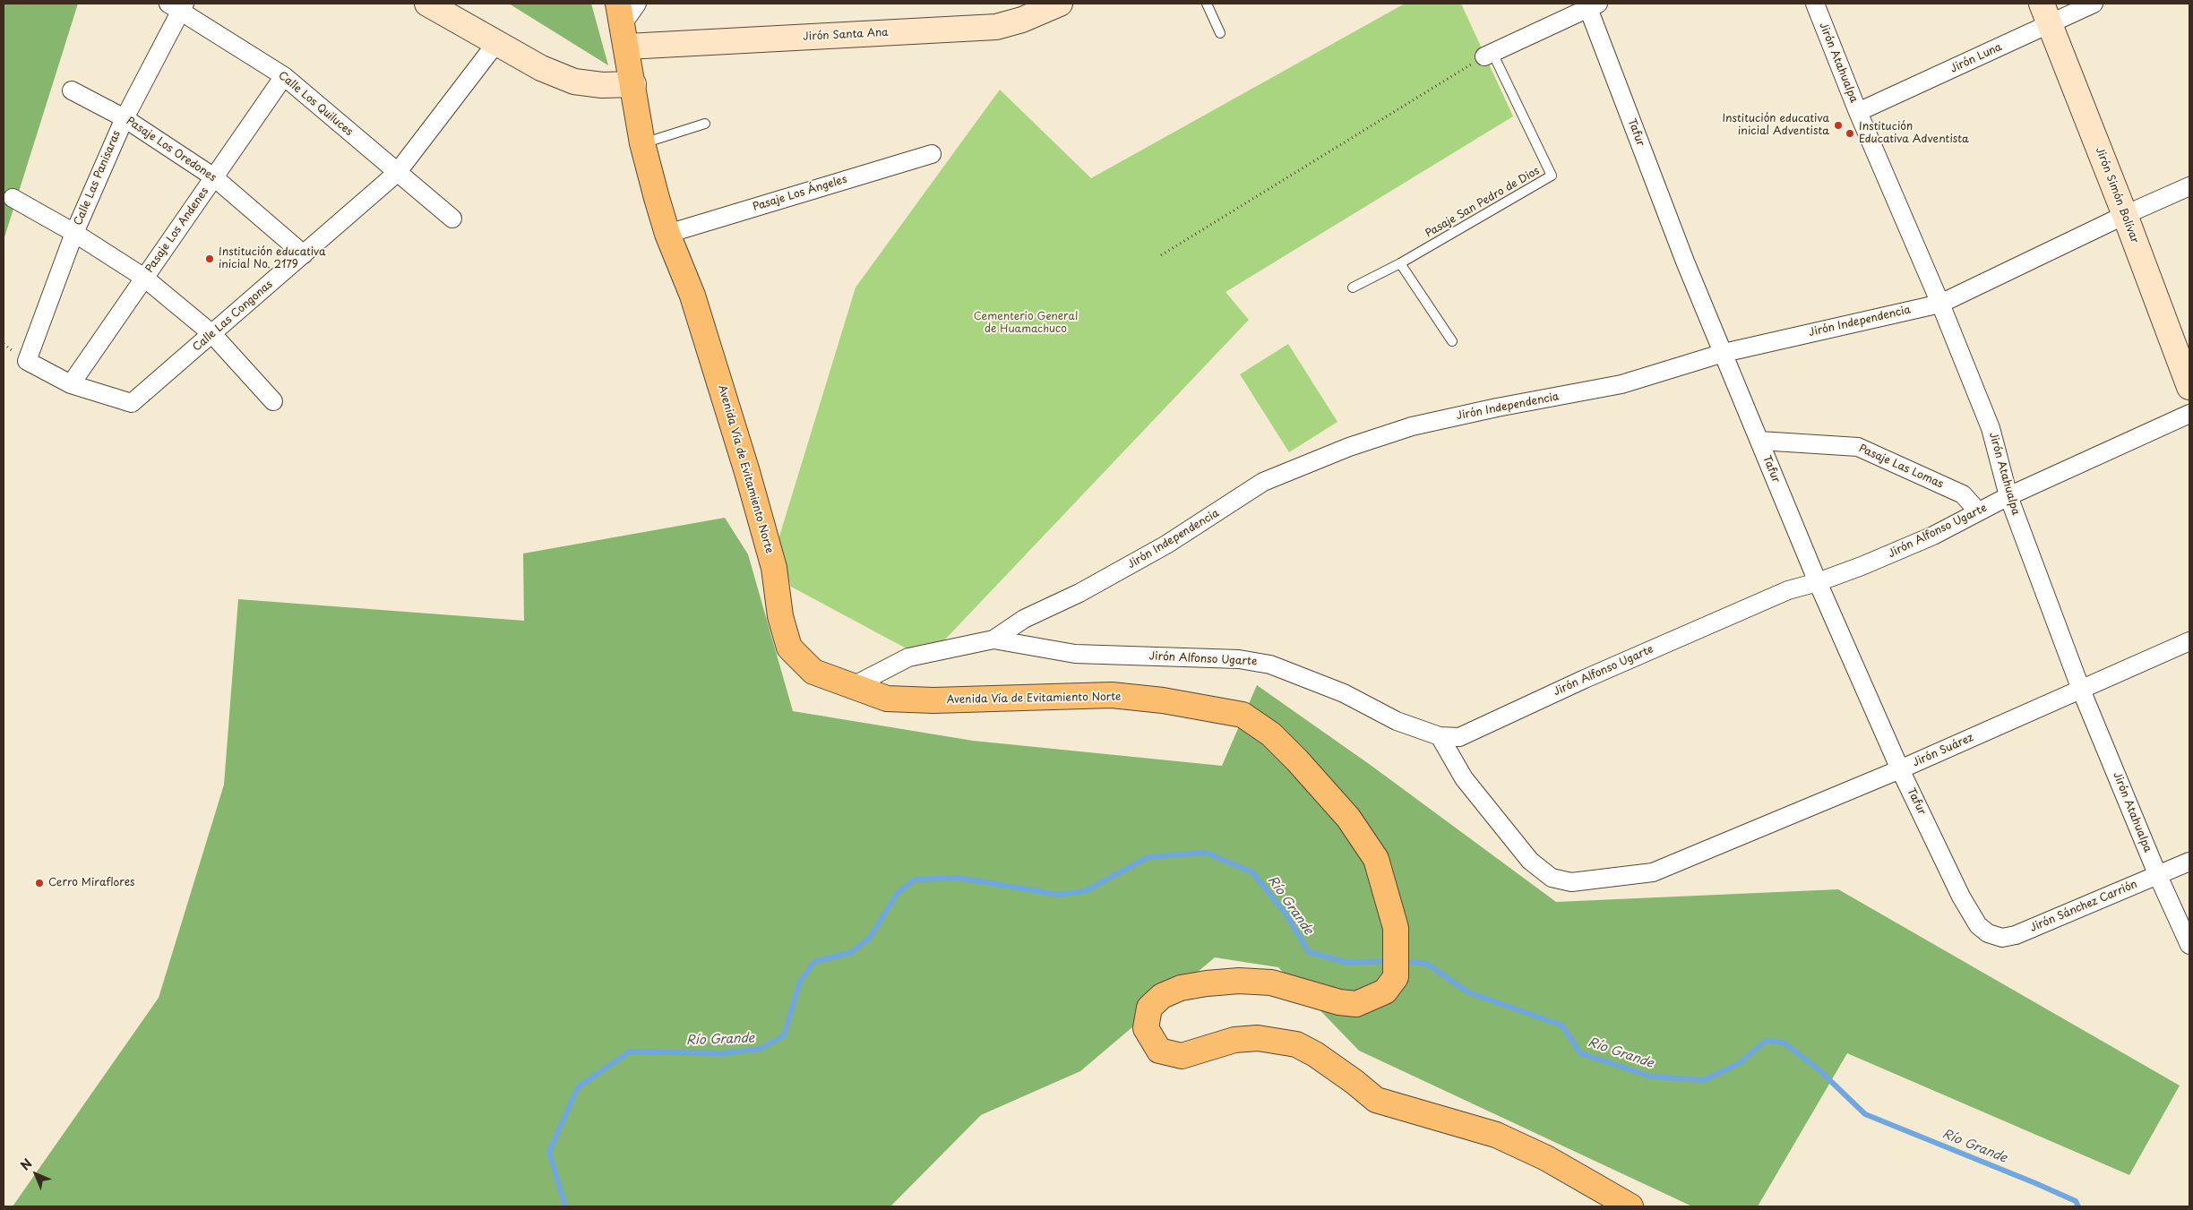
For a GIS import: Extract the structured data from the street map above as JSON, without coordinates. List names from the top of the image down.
{
  "streets": {
    "highway": ["Avenida Vía de Evitamiento Norte"],
    "street": [
      "Jirón Santa Ana",
      "Jirón Luna",
      "Jirón Atahualpa",
      "Calle Los Quiluces",
      "Tafur",
      "Pasaje Los Oredones",
      "Calle Las Panisaras",
      "Pasaje Los Ángeles",
      "Jirón Simón Bolívar",
      "Pasaje Los Andenes",
      "Calle Las Congonas",
      "Jirón Independencia",
      "Pasaje Las Lomas",
      "Jirón Alfonso Ugarte",
      "Jirón Suárez",
      "Jirón Sánchez Carrión"
    ],
    "lane": ["Pasaje San Pedro de Dios"]
  },
  "crossings": [
    ["Jirón Santa Ana", "Avenida Vía de Evitamiento Norte"],
    ["Jirón Luna", "Jirón Atahualpa"],
    ["Jirón Luna", "Jirón Simón Bolívar"],
    ["Jirón Atahualpa", "Jirón Independencia"],
    ["Jirón Atahualpa", "Jirón Alfonso Ugarte"],
    ["Jirón Atahualpa", "Jirón Suárez"],
    ["Jirón Atahualpa", "Jirón Sánchez Carrión"],
    ["Calle Los Quiluces", "Calle Las Panisaras"],
    ["Calle Los Quiluces", "Pasaje Los Andenes"],
    ["Calle Los Quiluces", "Calle Las Congonas"],
    ["Tafur", "Jirón Independencia"],
    ["Tafur", "Pasaje Las Lomas"],
    ["Tafur", "Jirón Alfonso Ugarte"],
    ["Tafur", "Jirón Suárez"],
    ["Tafur", "Jirón Sánchez Carrión"],
    ["Pasaje Los Oredones", "Calle Las Panisaras"],
    ["Pasaje Los Oredones", "Pasaje Los Andenes"],
    ["Pasaje Los Oredones", "Calle Las Congonas"],
    ["Calle Las Panisaras", "Calle Las Congonas"],
    ["Pasaje Los Ángeles", "Avenida Vía de Evitamiento Norte"],
    ["Jirón Simón Bolívar", "Jirón Independencia"],
    ["Pasaje Los Andenes", "Calle Las Congonas"],
    ["Jirón Independencia", "Avenida Vía de Evitamiento Norte"],
    ["Jirón Independencia", "Jirón Alfonso Ugarte"],
    ["Pasaje Las Lomas", "Jirón Alfonso Ugarte"],
    ["Jirón Alfonso Ugarte", "Jirón Suárez"]
  ],
  "water": ["Río Grande"],
  "parks": ["Cementerio General de Huamachuco"],
  "places": [
    "Institución educativa inicial Adventista",
    "Institución Educativa Adventista",
    "Institución educativa inicial No. 2179",
    "Cerro Miraflores"
  ],
  "north": "top left"
}
